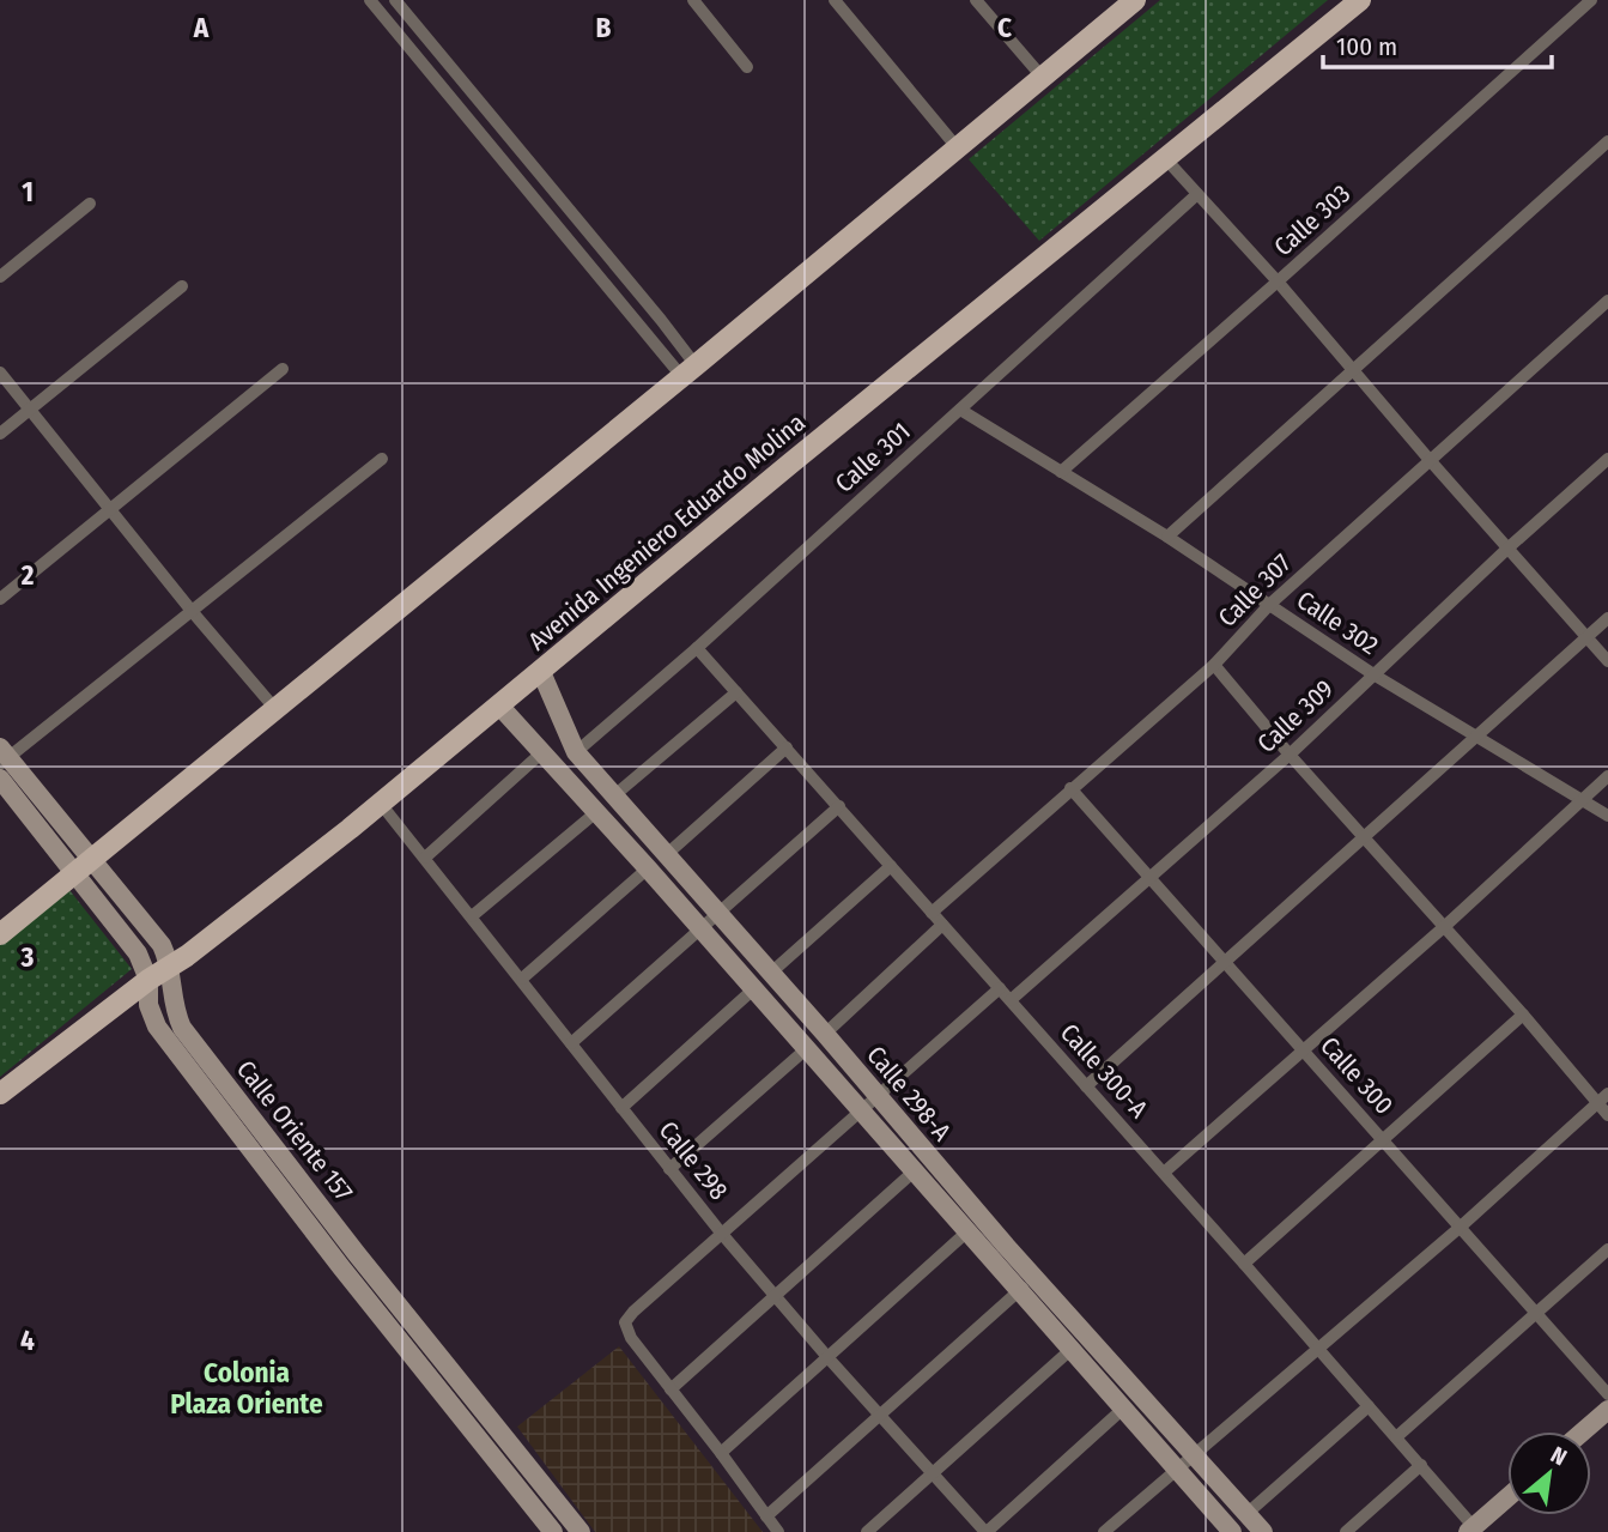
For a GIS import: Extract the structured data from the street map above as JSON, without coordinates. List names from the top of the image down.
{
  "streets": {
    "main road": ["Avenida Ingeniero Eduardo Molina"],
    "street": [
      "Calle 303",
      "Calle 301",
      "Calle 307",
      "Calle 302",
      "Calle 309",
      "Calle 300-A",
      "Calle 300",
      "Calle 298-A",
      "Calle Oriente 157",
      "Calle 298"
    ]
  },
  "crossings": [
    ["Calle 303", "Calle 302"],
    ["Calle 301", "Calle 302"],
    ["Calle 301", "Calle 300-A"],
    ["Calle 301", "Calle 298-A"],
    ["Avenida Ingeniero Eduardo Molina", "Calle 298-A"],
    ["Avenida Ingeniero Eduardo Molina", "Calle Oriente 157"],
    ["Avenida Ingeniero Eduardo Molina", "Calle 298"],
    ["Calle 307", "Calle 302"],
    ["Calle 307", "Calle 300-A"],
    ["Calle 307", "Calle 300"],
    ["Calle 302", "Calle 309"],
    ["Calle 309", "Calle 300-A"],
    ["Calle 309", "Calle 300"]
  ],
  "districts": ["Colonia Plaza Oriente"],
  "scale_bar": "100 m",
  "north": "top right",
  "grid": {
    "columns": ["A", "B", "C"],
    "rows": [
      "1",
      "2",
      "3",
      "4"
    ]
  }
}
